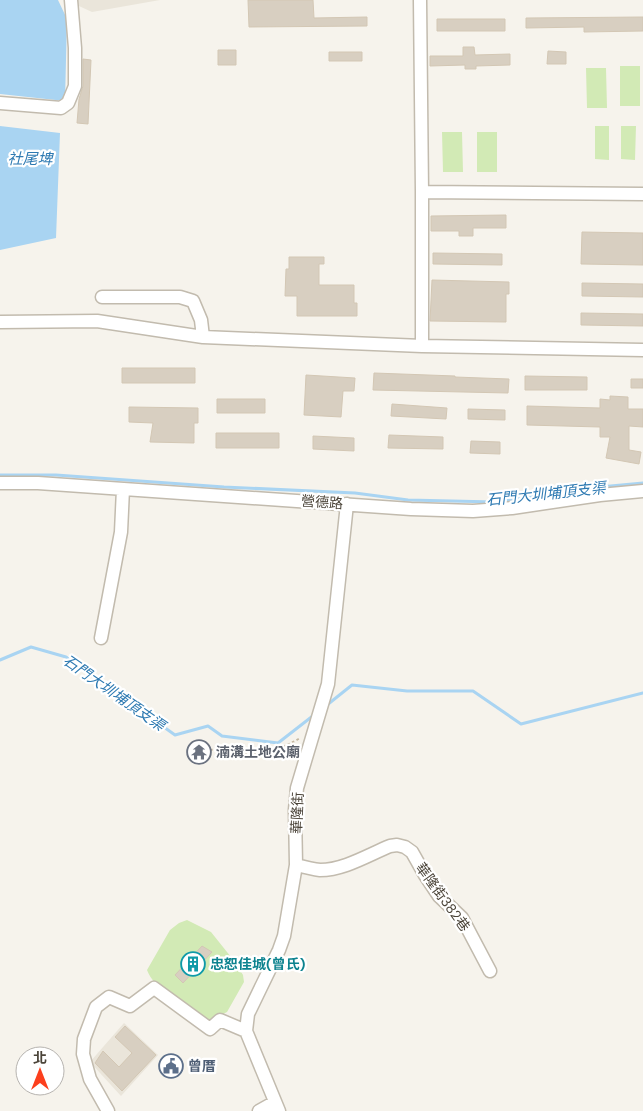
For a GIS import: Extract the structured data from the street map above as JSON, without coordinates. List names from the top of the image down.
{
  "streets": {
    "street": ["營德路", "華隆街", "華隆街382巷"]
  },
  "crossings": [
    ["營德路", "華隆街"],
    ["華隆街", "華隆街382巷"]
  ],
  "water": ["社尾埤", "石門大圳埔頂支渠"],
  "places": {
    "temple": ["湳溝土地公廟"],
    "building": ["忠恕佳城(曾氏)"],
    "public building": ["曾厝"]
  },
  "north": "top"
}
